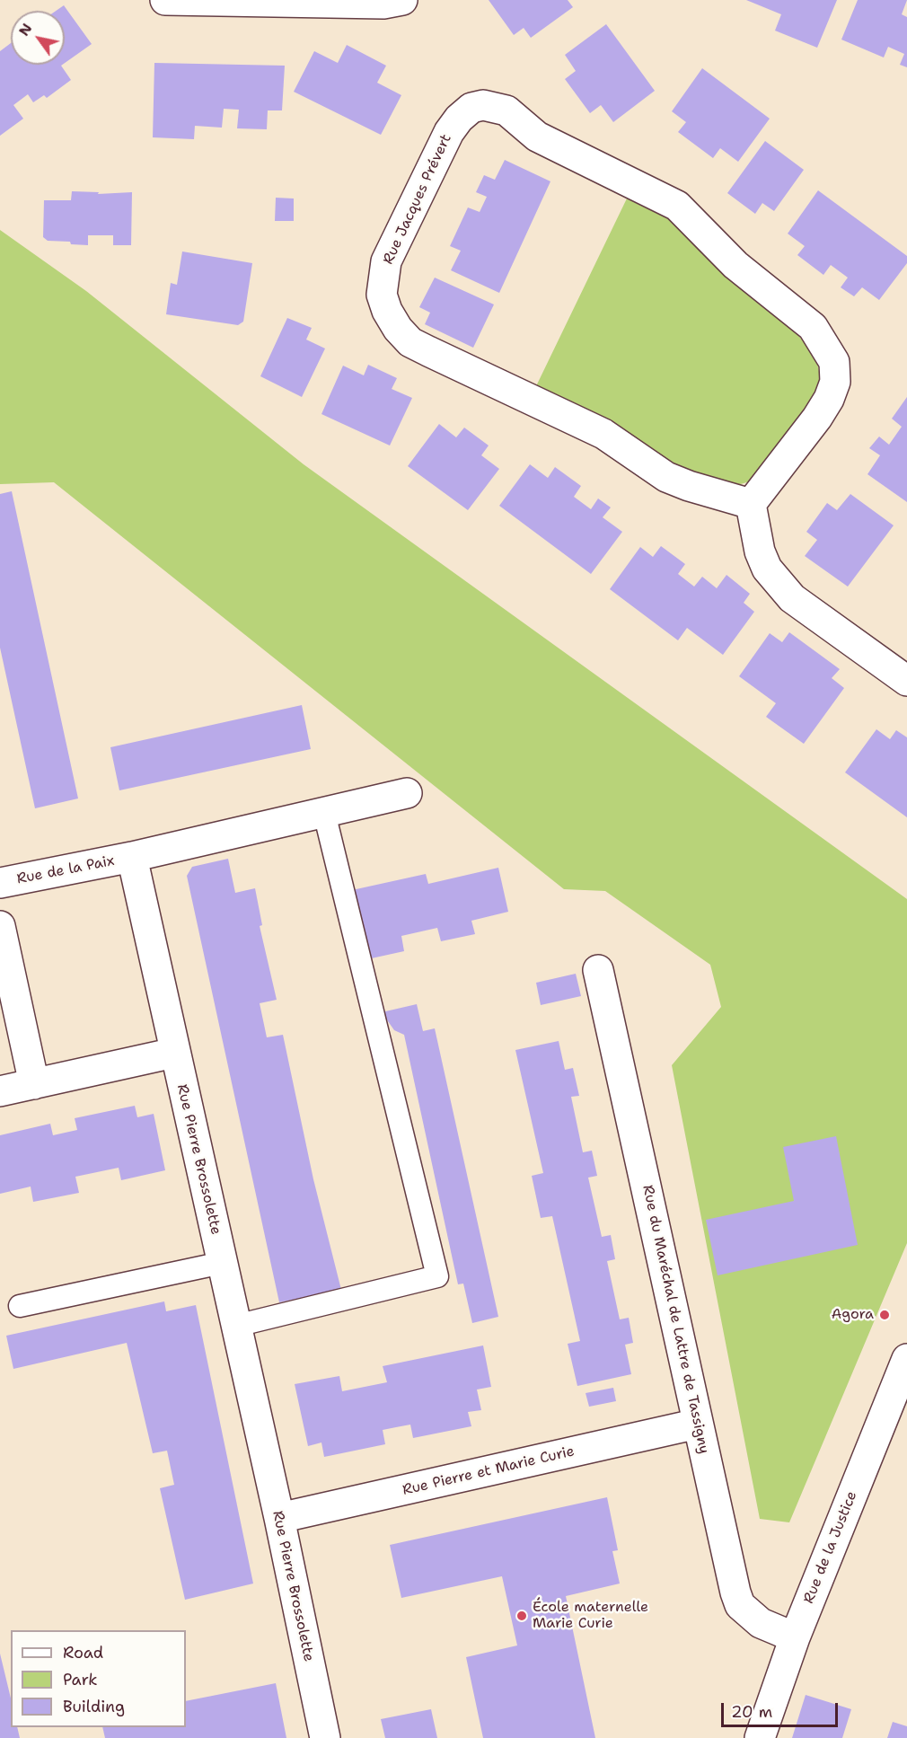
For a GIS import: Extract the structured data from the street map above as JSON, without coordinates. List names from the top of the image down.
{
  "streets": {
    "street": [
      "Rue Jacques Prévert",
      "Rue de la Paix",
      "Rue Pierre Brossolette",
      "Rue du Maréchal de Lattre de Tassigny",
      "Rue Pierre et Marie Curie",
      "Rue de la Justice"
    ]
  },
  "crossings": [
    ["Rue de la Paix", "Rue Pierre Brossolette"],
    ["Rue Pierre Brossolette", "Rue Pierre et Marie Curie"],
    ["Rue du Maréchal de Lattre de Tassigny", "Rue Pierre et Marie Curie"],
    ["Rue du Maréchal de Lattre de Tassigny", "Rue de la Justice"]
  ],
  "places": ["Agora", "École maternelle Marie Curie"],
  "legend": ["Road", "Park", "Building"],
  "scale_bar": "20 m",
  "north": "top left"
}
